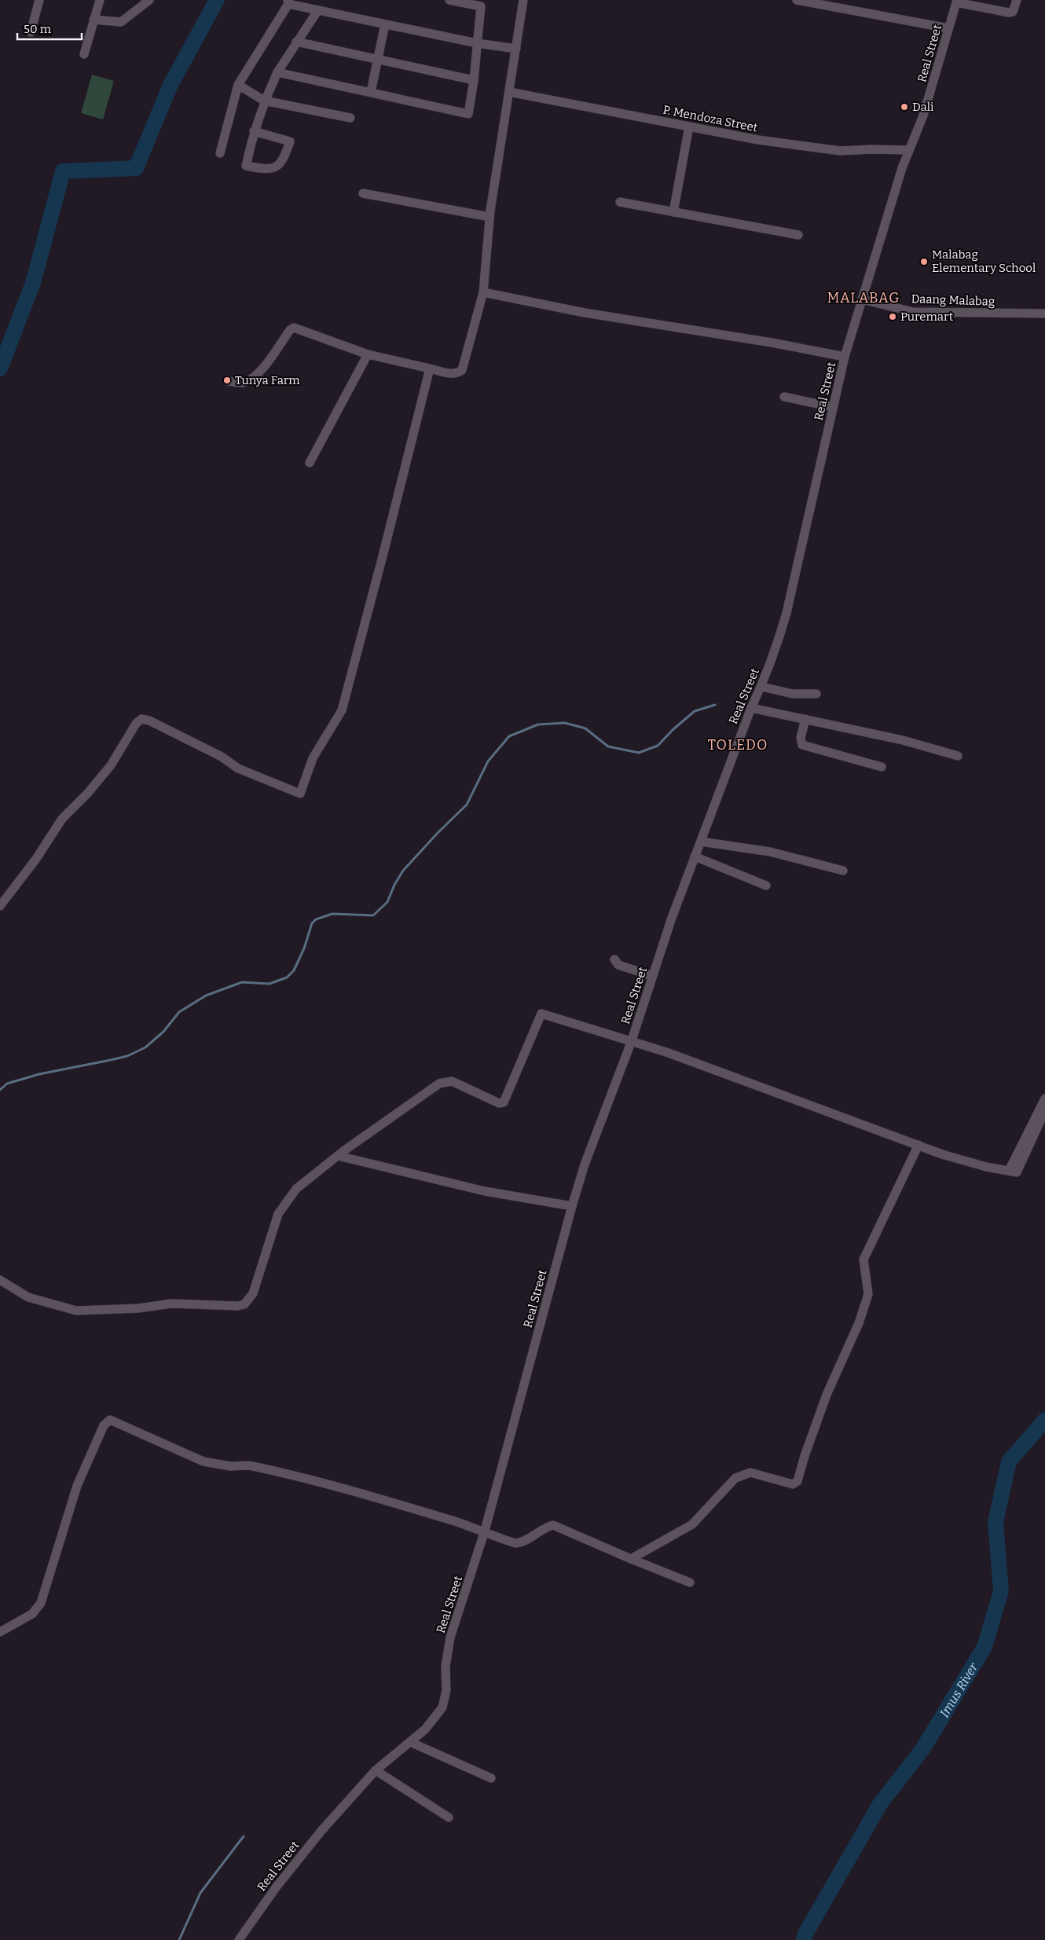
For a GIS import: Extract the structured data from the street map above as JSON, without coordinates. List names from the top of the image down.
{
  "streets": {
    "street": ["Real Street", "P. Mendoza Street", "Daang Malabag"]
  },
  "crossings": [
    ["Real Street", "P. Mendoza Street"],
    ["Real Street", "Daang Malabag"]
  ],
  "districts": ["MALABAG", "TOLEDO"],
  "water": ["Imus River"],
  "places": [
    "Dali",
    "Malabag Elementary School",
    "Puremart",
    "Tunya Farm"
  ],
  "scale_bar": "50 m"
}
